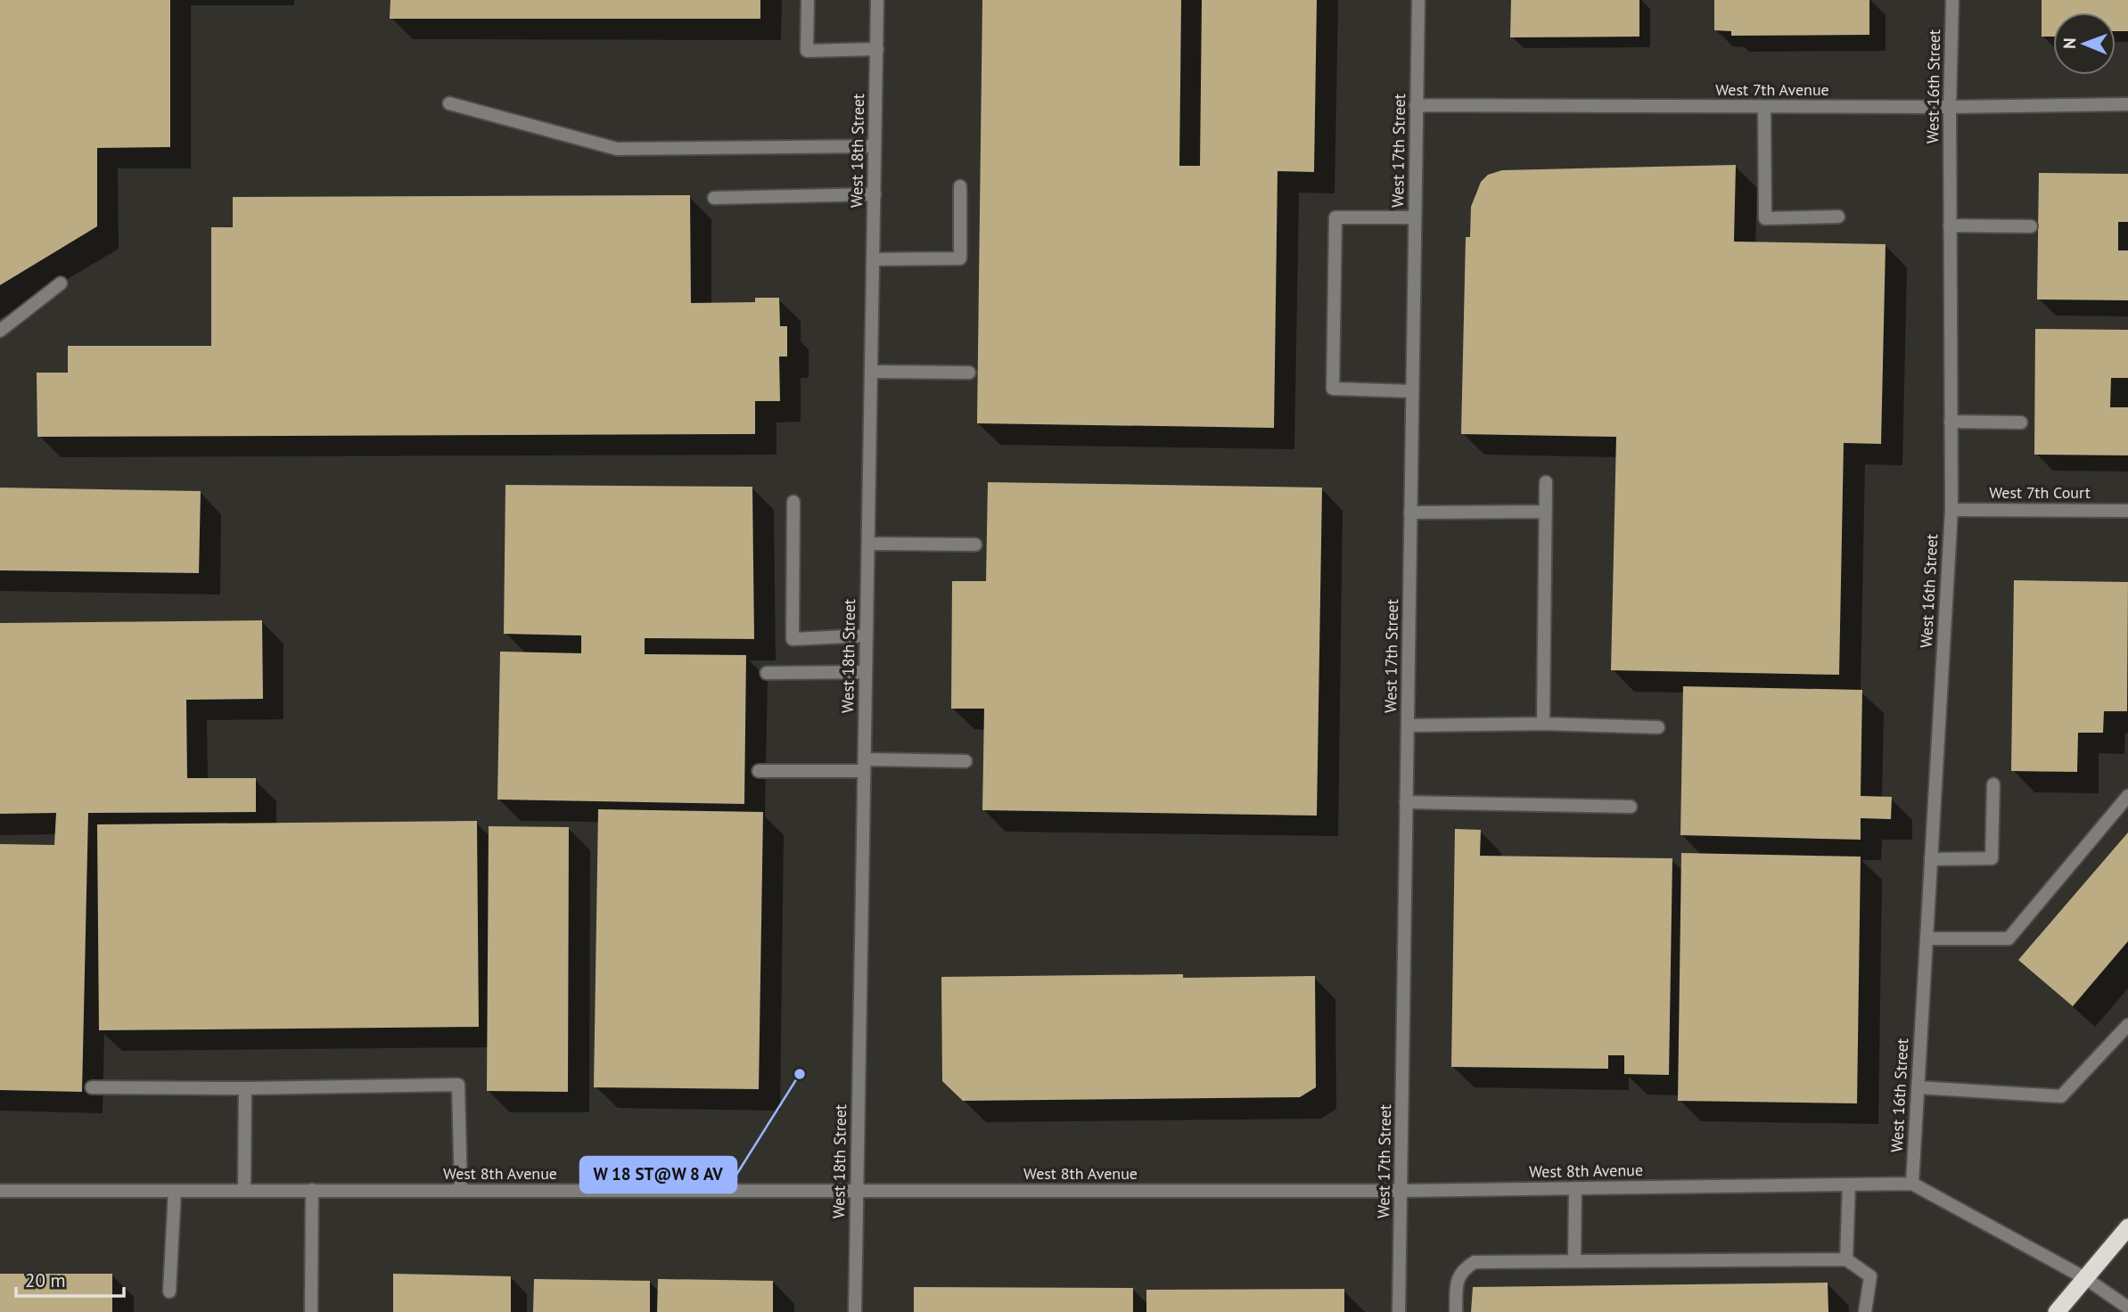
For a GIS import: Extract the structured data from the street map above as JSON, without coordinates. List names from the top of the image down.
{
  "streets": {
    "street": [
      "West 16th Street",
      "West 7th Avenue",
      "West 18th Street",
      "West 17th Street",
      "West 7th Court",
      "West 8th Avenue"
    ]
  },
  "crossings": [
    ["West 16th Street", "West 7th Avenue"],
    ["West 16th Street", "West 7th Court"],
    ["West 16th Street", "West 8th Avenue"],
    ["West 7th Avenue", "West 17th Street"],
    ["West 18th Street", "West 8th Avenue"],
    ["West 17th Street", "West 8th Avenue"]
  ],
  "places": ["W 18 ST@W 8 AV"],
  "scale_bar": "20 m",
  "north": "left"
}
